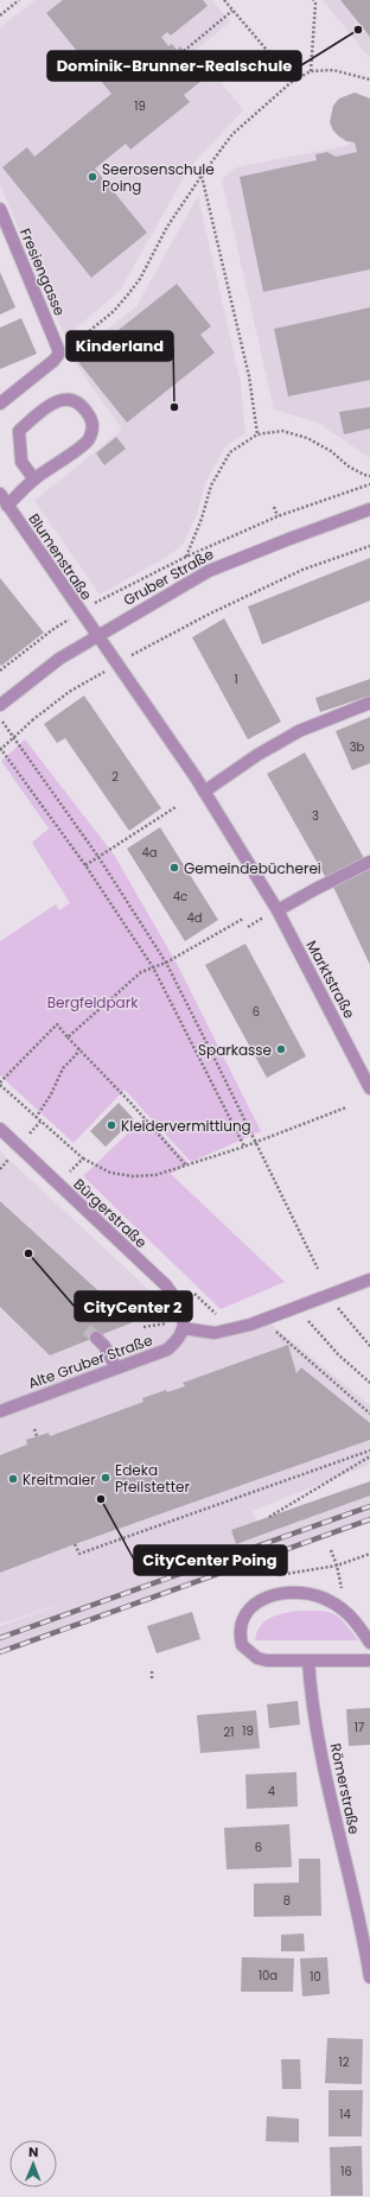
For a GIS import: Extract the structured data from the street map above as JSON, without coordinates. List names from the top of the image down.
{
  "streets": {
    "street": [
      "Fresiengasse",
      "Blumenstraße",
      "Gruber Straße",
      "Marktstraße",
      "Bürgerstraße",
      "Alte Gruber Straße",
      "Römerstraße"
    ]
  },
  "crossings": [
    ["Blumenstraße", "Gruber Straße"],
    ["Blumenstraße", "Marktstraße"],
    ["Gruber Straße", "Marktstraße"],
    ["Bürgerstraße", "Alte Gruber Straße"]
  ],
  "parks": ["Bergfeldpark"],
  "places": [
    "Dominik-Brunner-Realschule",
    "Seerosenschule Poing",
    "Kinderland",
    "Gemeindebücherei",
    "Sparkasse",
    "Kleidervermittlung",
    "CityCenter 2",
    "Edeka Pfeilstetter",
    "Kreitmaier",
    "CityCenter Poing"
  ],
  "house_numbers": [
    "19",
    "1",
    "3b",
    "2",
    "3",
    "4a",
    "4c",
    "4d",
    "6",
    "17",
    "19",
    "21",
    "4",
    "6",
    "8",
    "10a",
    "10",
    "12",
    "14",
    "16"
  ],
  "north": "top"
}
